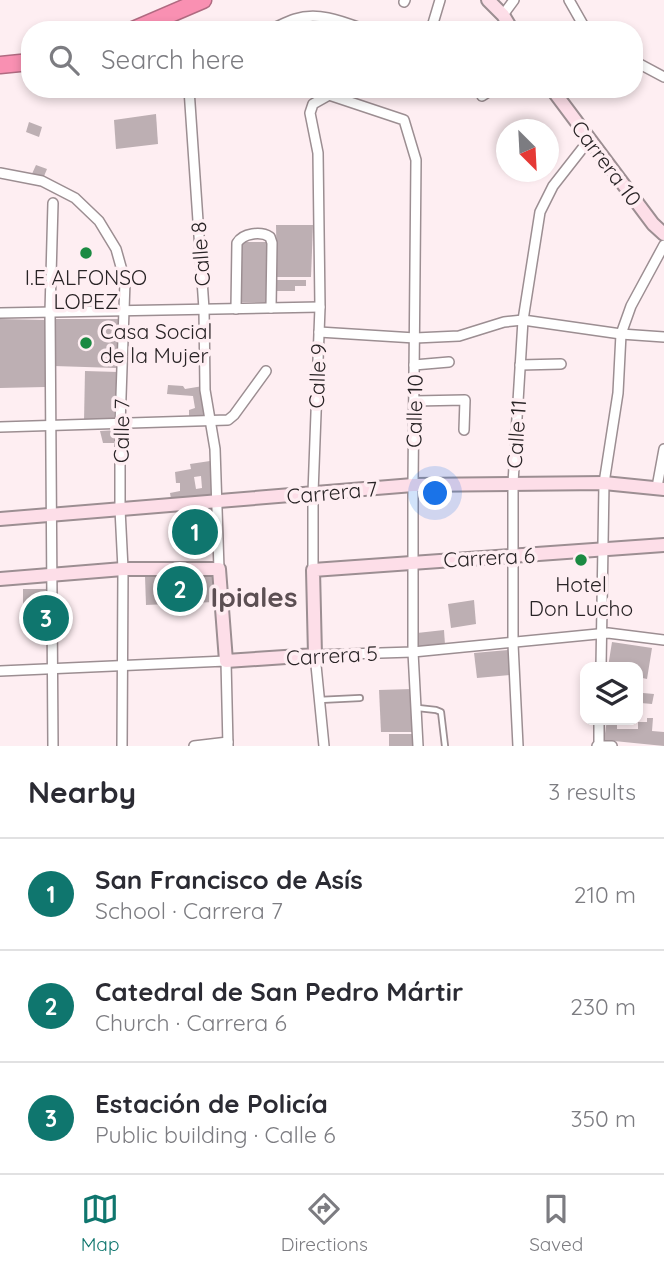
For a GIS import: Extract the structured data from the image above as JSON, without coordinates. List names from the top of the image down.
{
  "streets": {
    "main road": [
      "Carrera 10",
      "Calle 9",
      "Carrera 7",
      "Carrera 6",
      "Carrera 5"
    ],
    "street": [
      "Calle 8",
      "Calle 10",
      "Calle 7",
      "Calle 11"
    ]
  },
  "crossings": [
    ["Carrera 10", "Calle 11"],
    ["Calle 8", "Carrera 7"],
    ["Calle 9", "Calle 10"],
    ["Calle 9", "Carrera 7"],
    ["Calle 9", "Carrera 6"],
    ["Calle 9", "Carrera 5"],
    ["Calle 10", "Carrera 7"],
    ["Calle 10", "Carrera 6"],
    ["Calle 10", "Carrera 5"],
    ["Calle 7", "Carrera 7"],
    ["Calle 7", "Carrera 5"],
    ["Calle 11", "Carrera 7"],
    ["Calle 11", "Carrera 6"],
    ["Calle 11", "Carrera 5"]
  ],
  "districts": ["Ipiales"],
  "places": ["I.E ALFONSO LOPEZ", "Casa Social de la Mujer", "Hotel Don Lucho"],
  "north": "bottom right",
  "page": {
    "search": "Search here",
    "pins": ["1", "2", "3"],
    "heading": ["Nearby", "3 results"],
    "list": [
      {
        "mark": "1",
        "name": "San Francisco de Asís",
        "note": "School · Carrera 7",
        "value": "210 m"
      },
      {
        "mark": "2",
        "name": "Catedral de San Pedro Mártir",
        "note": "Church · Carrera 6",
        "value": "230 m"
      },
      {
        "mark": "3",
        "name": "Estación de Policía",
        "note": "Public building · Calle 6",
        "value": "350 m"
      }
    ],
    "nav": ["Map", "Directions", "Saved"]
  }
}
